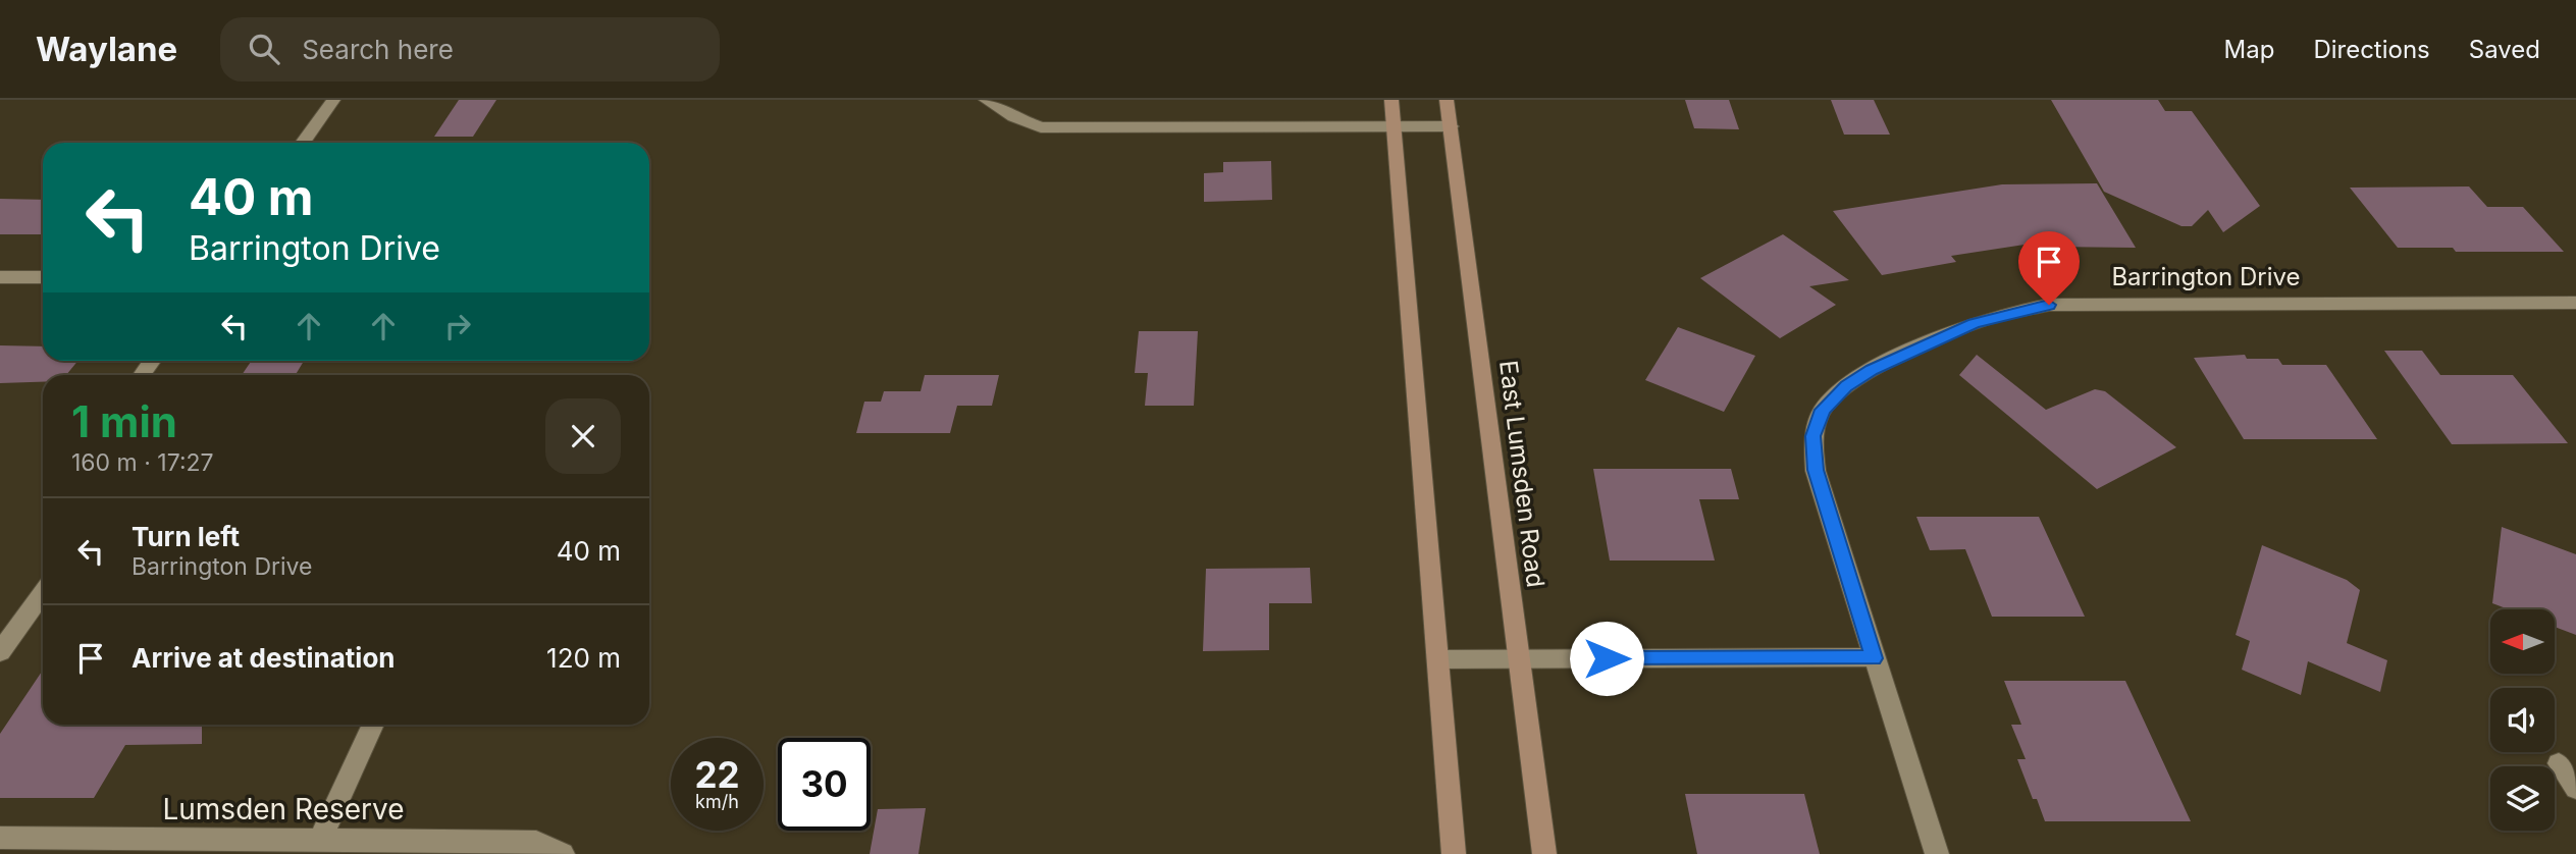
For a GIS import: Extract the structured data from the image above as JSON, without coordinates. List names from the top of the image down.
{
  "streets": {
    "main road": ["East Lumsden Road"],
    "street": ["Barrington Drive", "Lumsden Reserve"]
  },
  "north": "left",
  "page": {
    "header": "Waylane",
    "search": "Search here",
    "nav": ["Map", "Directions", "Saved"],
    "turn": ["40 m", "Barrington Drive"],
    "heading": ["1 min", "160 m · 17:27"],
    "list": [
      {
        "name": "Turn left",
        "note": "Barrington Drive",
        "value": "40 m"
      },
      {
        "name": "Arrive at destination",
        "value": "120 m"
      }
    ],
    "speed": "22 km/h",
    "limit": "30"
  }
}
